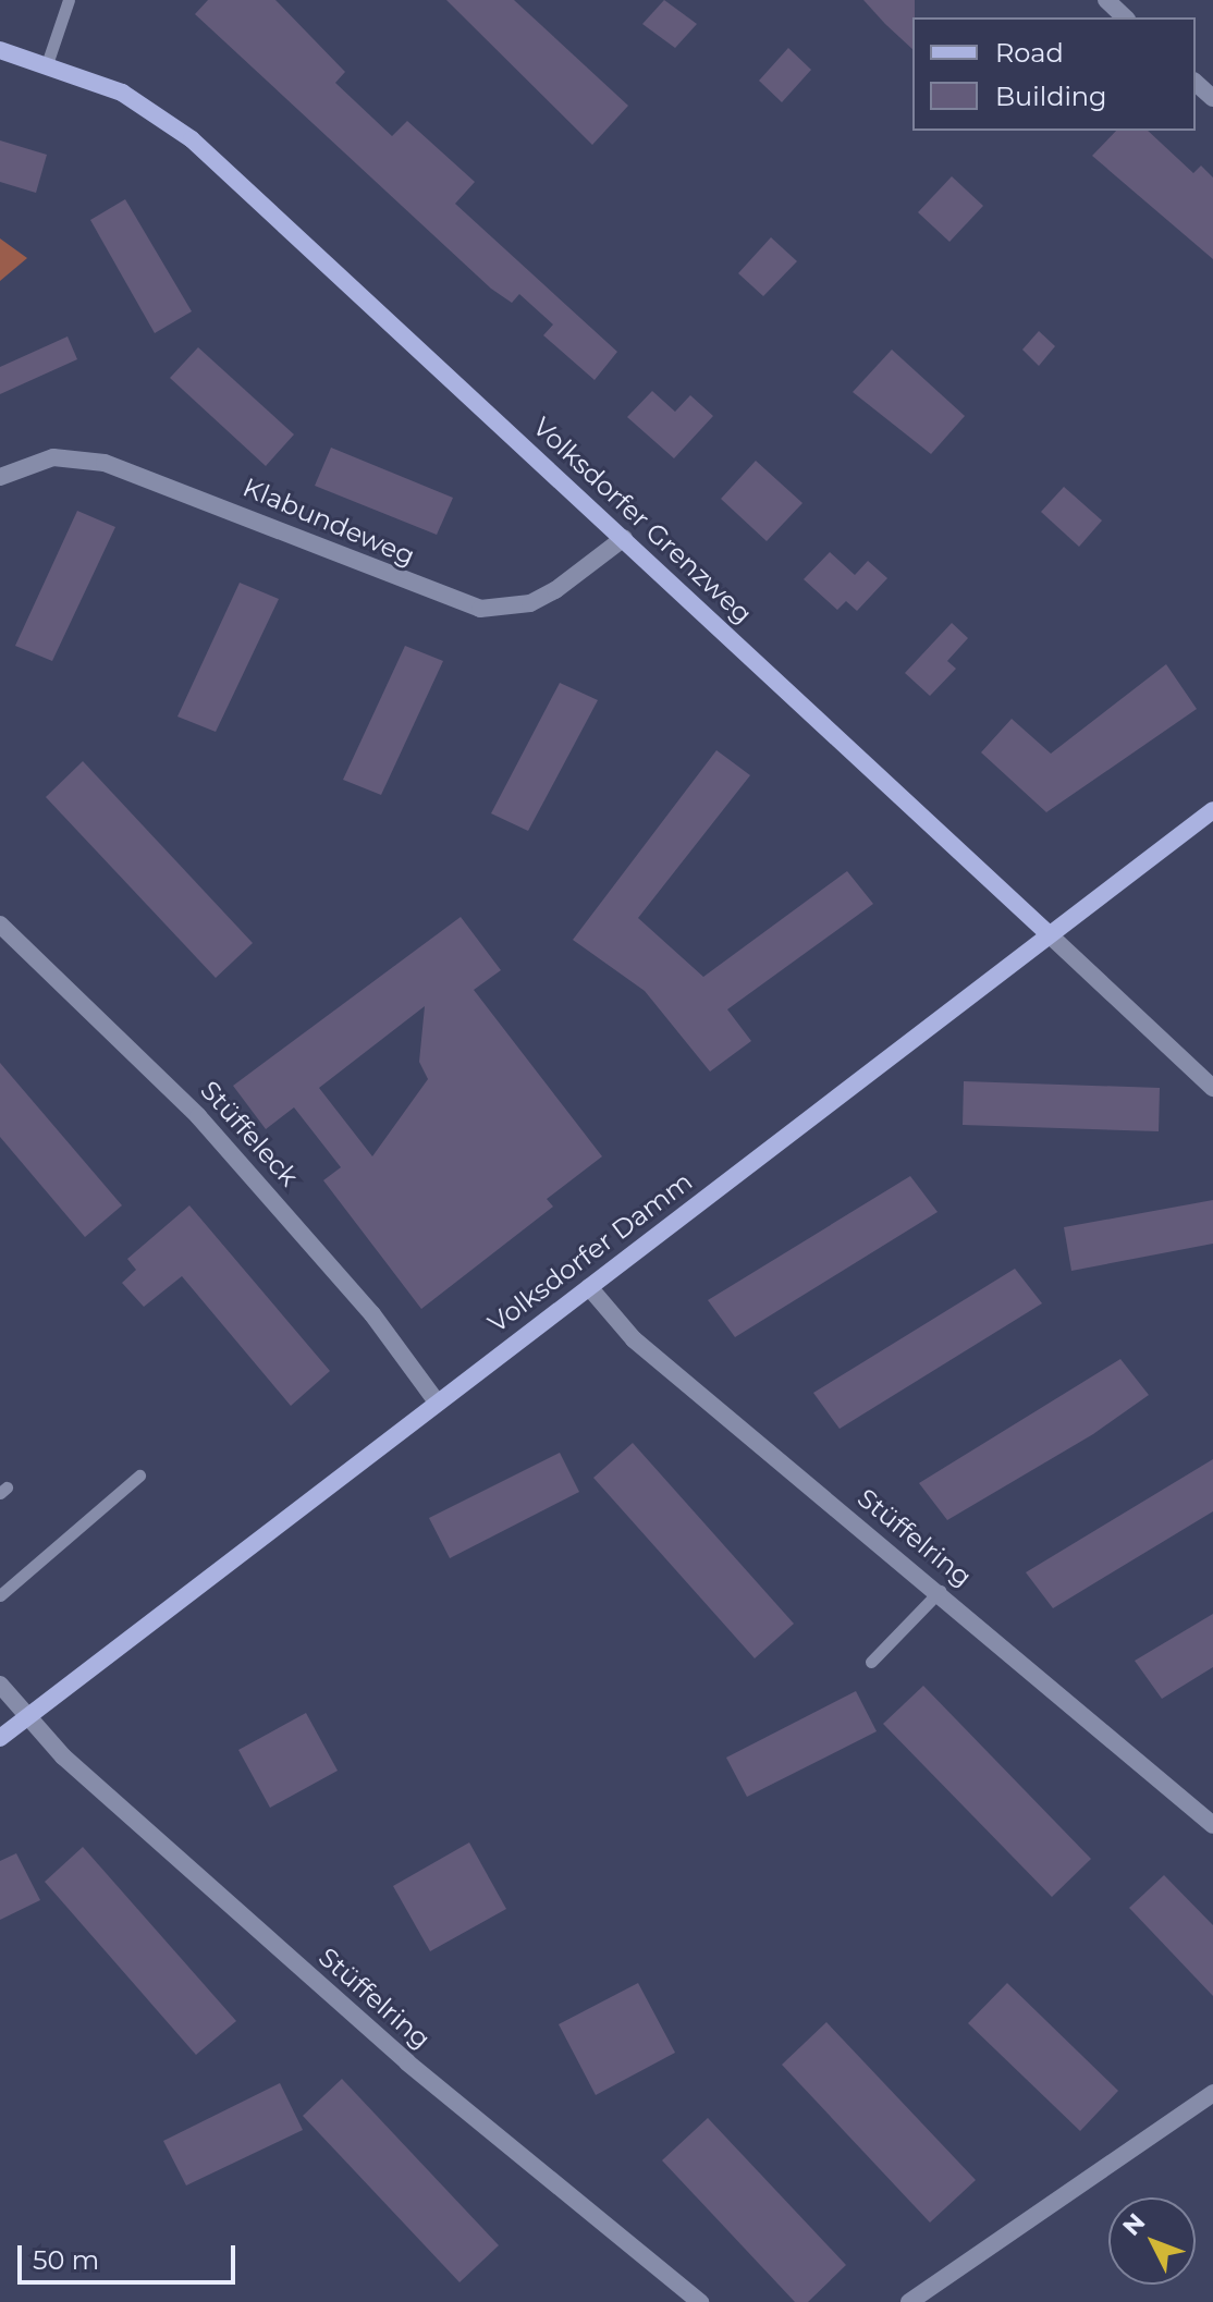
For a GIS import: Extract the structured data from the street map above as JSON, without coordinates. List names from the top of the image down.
{
  "streets": {
    "main road": ["Volksdorfer Grenzweg", "Volksdorfer Damm"],
    "street": ["Klabundeweg", "Stüffeleck", "Stüffelring"]
  },
  "crossings": [
    ["Volksdorfer Grenzweg", "Klabundeweg"],
    ["Volksdorfer Grenzweg", "Volksdorfer Damm"],
    ["Stüffeleck", "Volksdorfer Damm"],
    ["Volksdorfer Damm", "Stüffelring"]
  ],
  "legend": ["Road", "Building"],
  "scale_bar": "50 m",
  "north": "top left"
}
